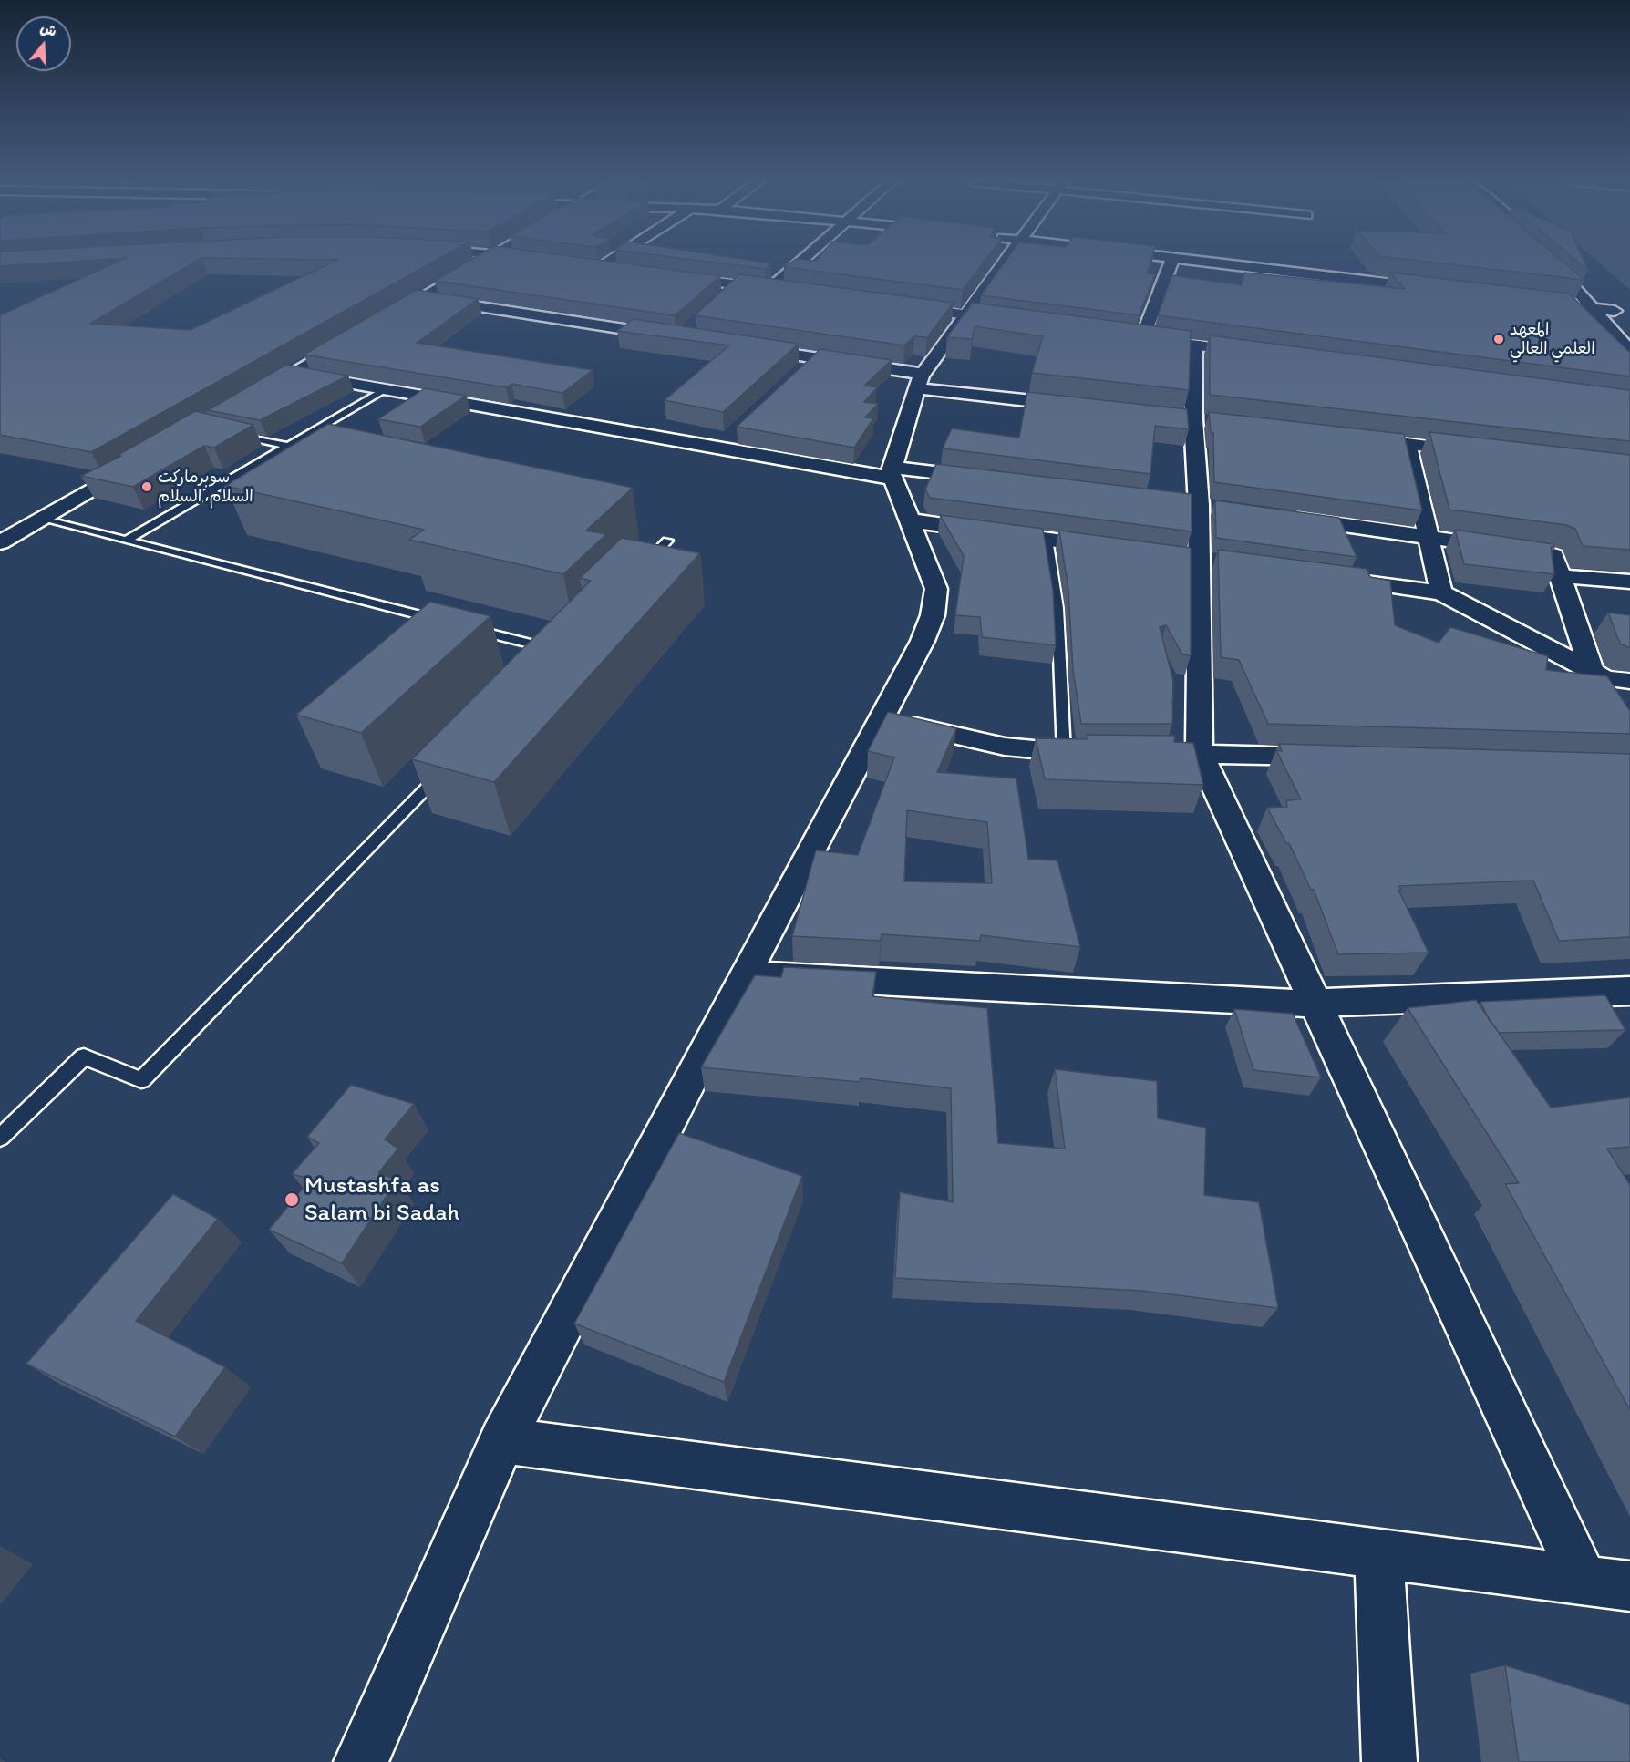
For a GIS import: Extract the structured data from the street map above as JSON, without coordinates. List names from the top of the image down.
{
  "places": ["المعهد العلمي العالي", "سوبرماركت السلام، السلام", "Mustashfa as Salam bi Sadah"],
  "north": "top"
}
